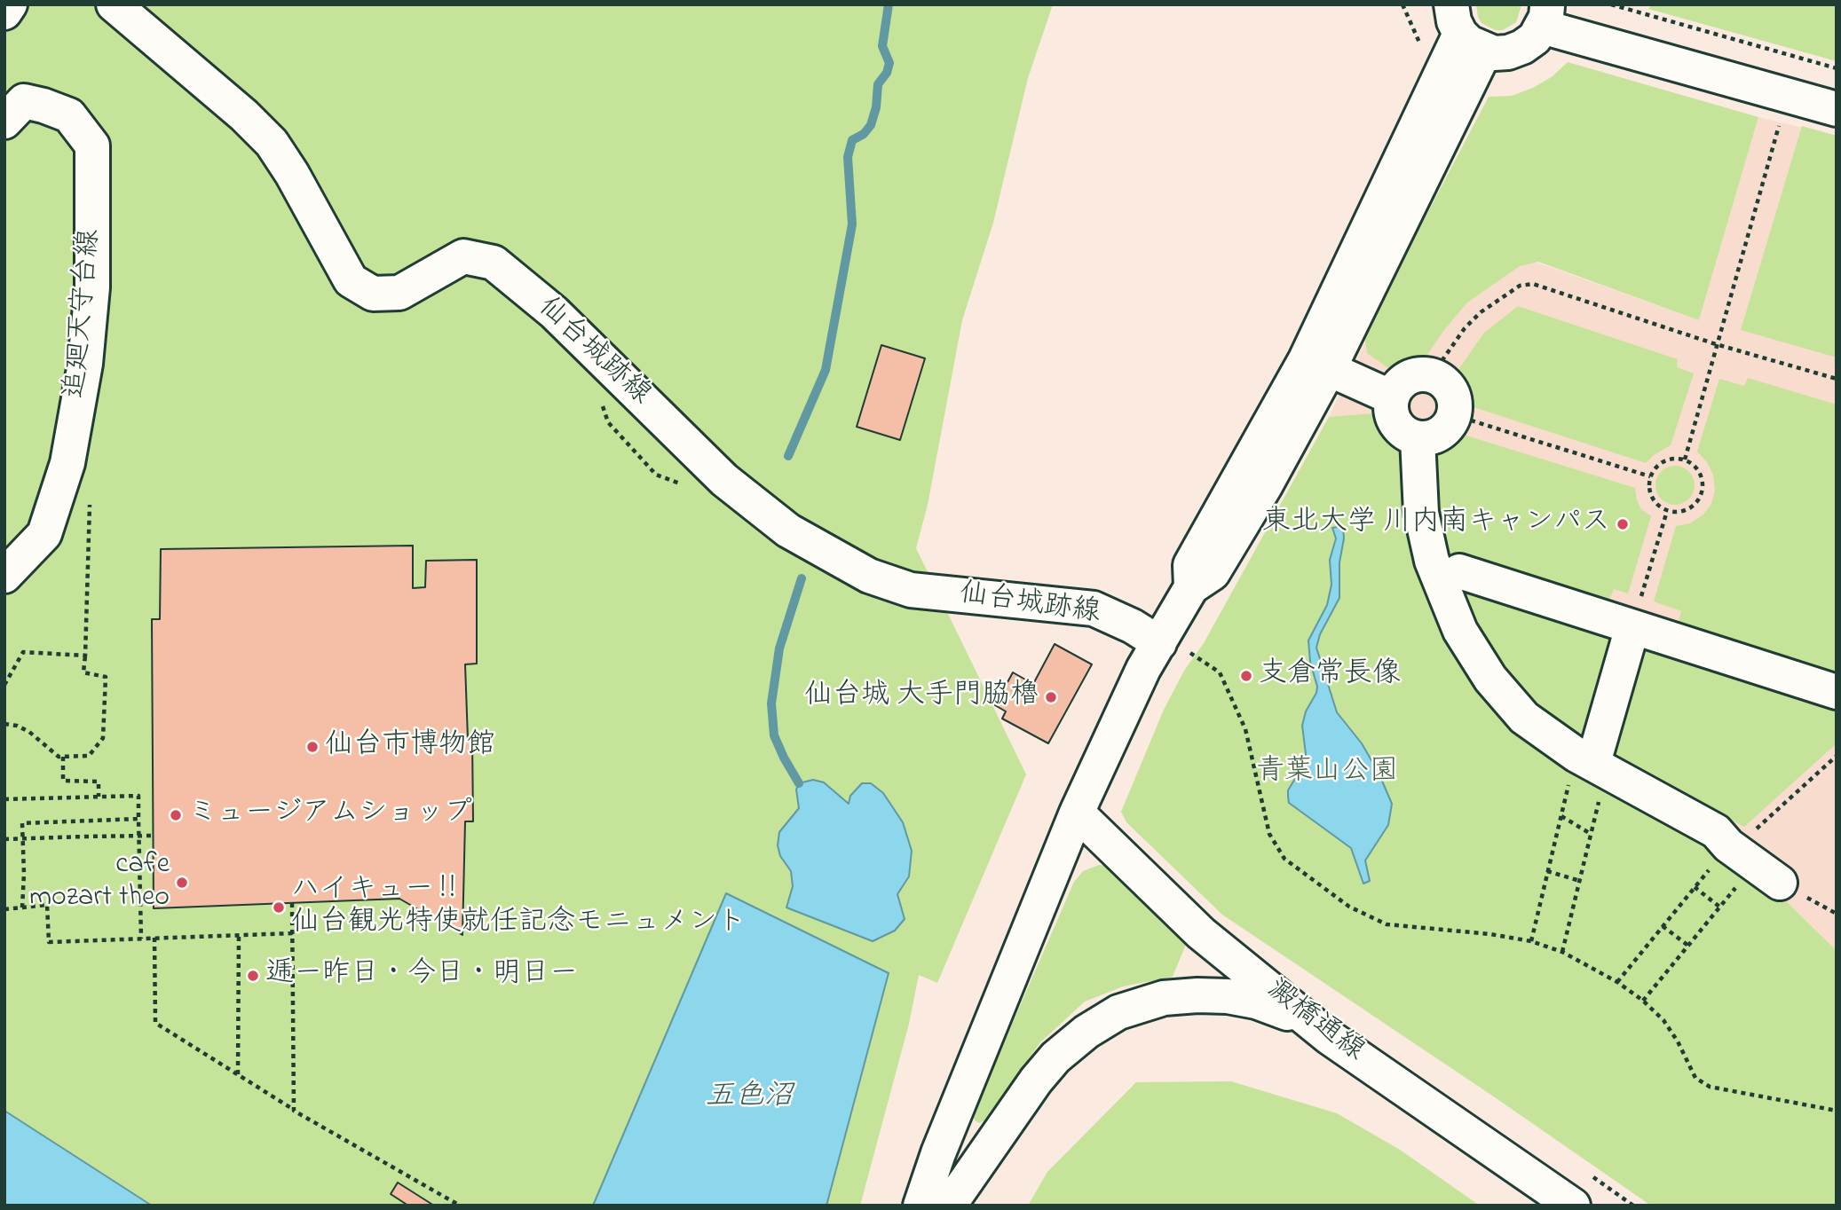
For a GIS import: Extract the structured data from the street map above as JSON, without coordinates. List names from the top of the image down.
{
  "streets": {
    "street": ["追廻天守台線", "仙台城跡線", "澱橋通線"]
  },
  "water": ["五色沼"],
  "parks": ["青葉山公園"],
  "places": [
    "東北大学 川内南キャンパス",
    "支倉常長像",
    "仙台城 大手門脇櫓",
    "仙台市博物館",
    "ミュージアムショップ",
    "cafe mozart theo",
    "ハイキュー‼ 仙台観光特使就任記念モニュメント",
    "逓ー昨日・今日・明日ー"
  ]
}
